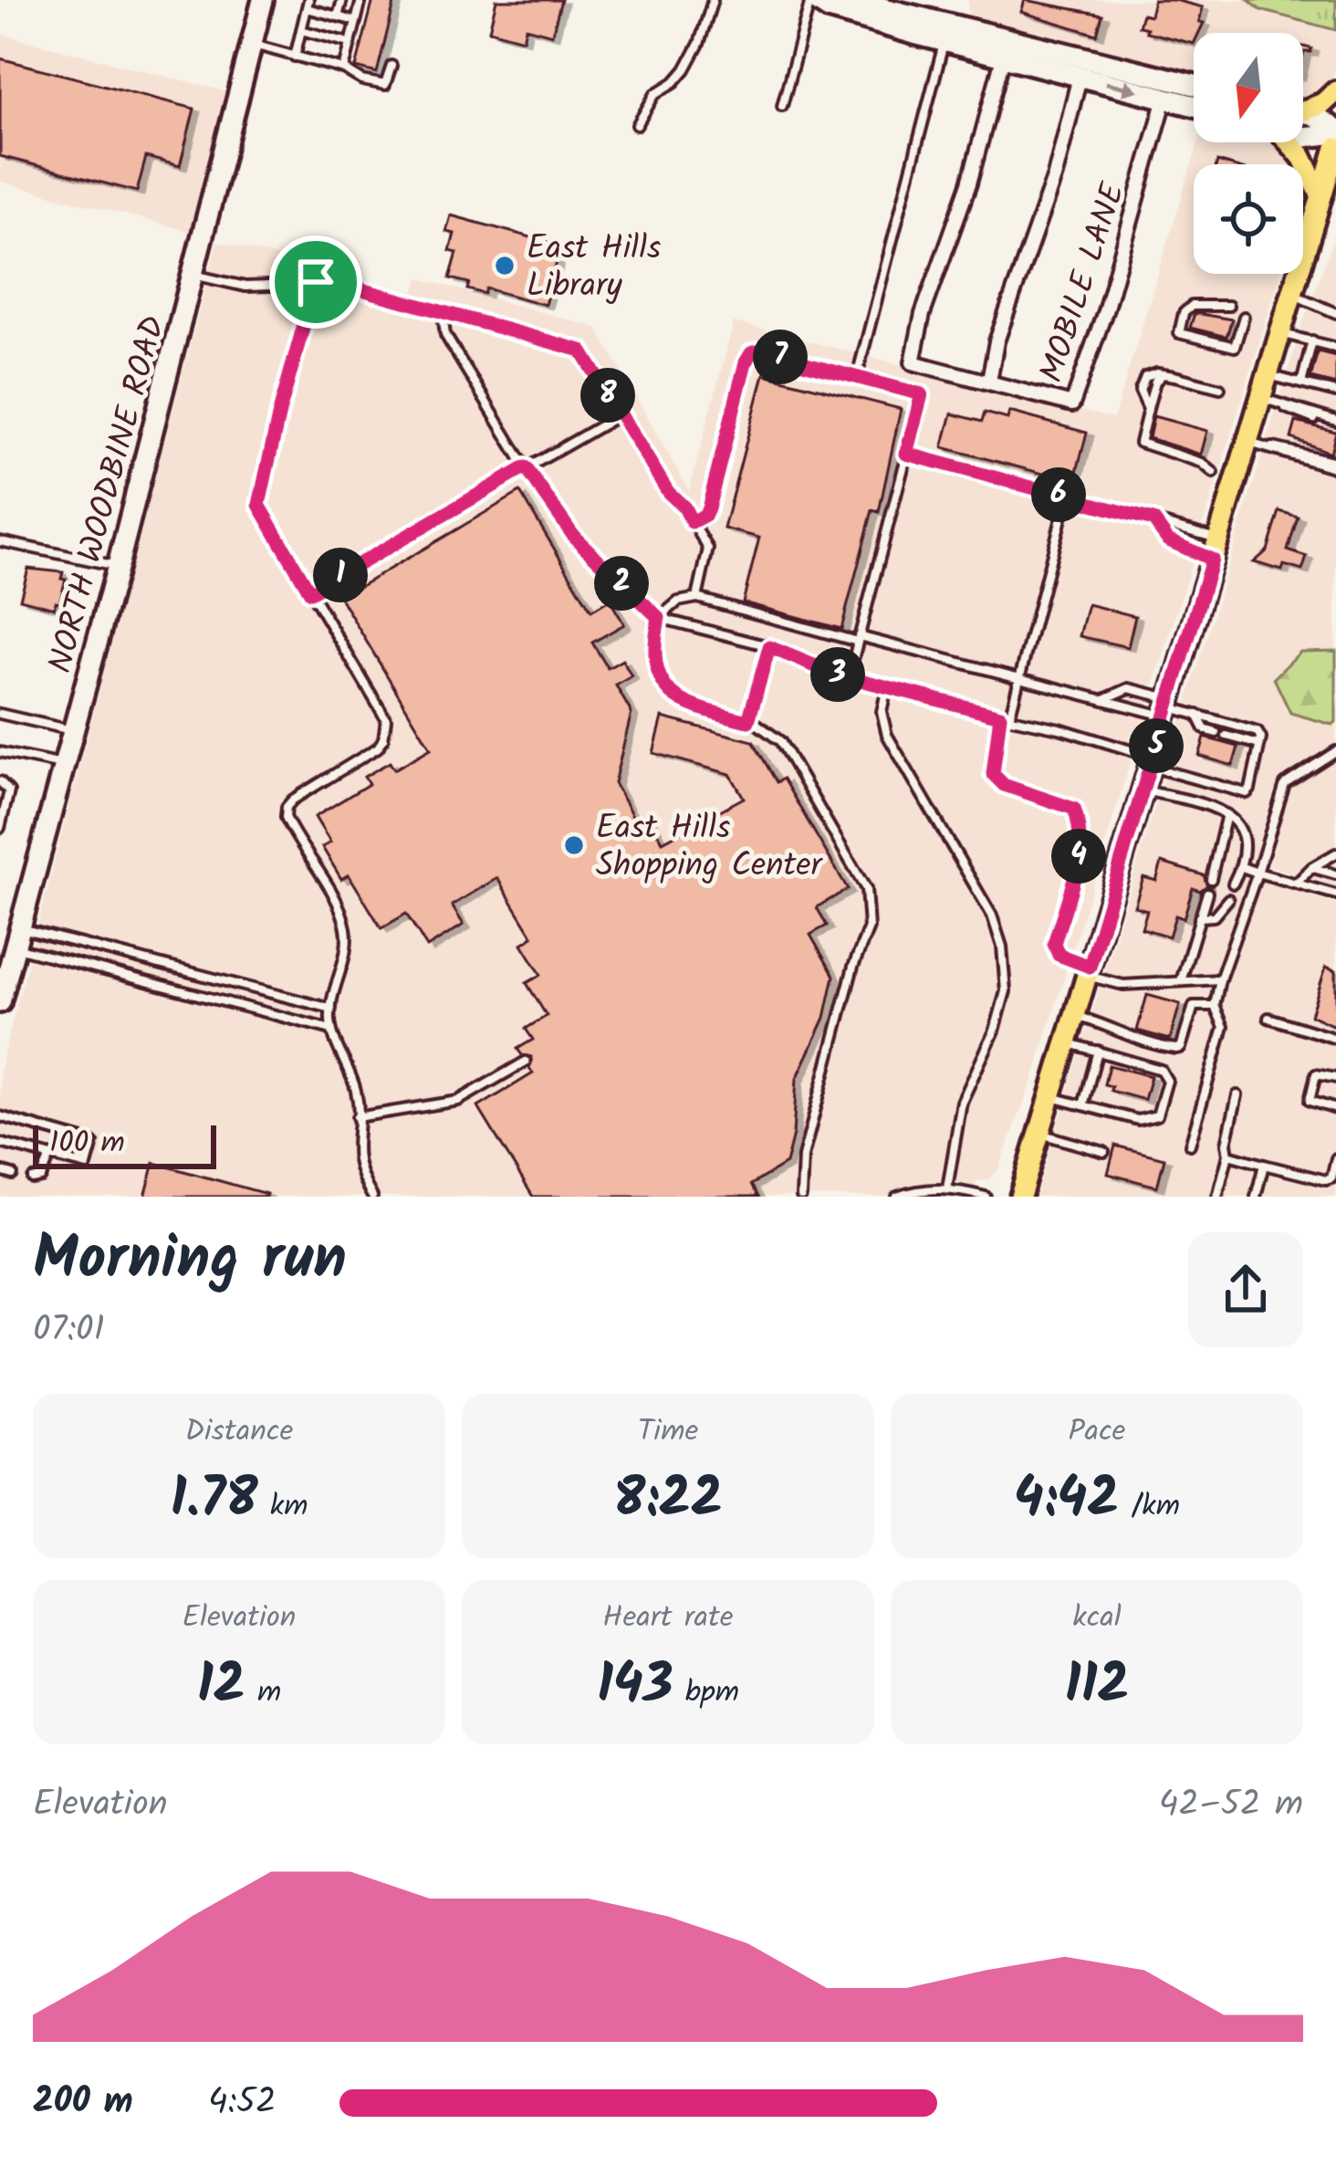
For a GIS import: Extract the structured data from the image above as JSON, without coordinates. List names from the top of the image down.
{
  "streets": {
    "main road": ["NORTH WOODBINE ROAD"],
    "street": ["MOBILE LANE"]
  },
  "places": ["East Hills Library", "East Hills Shopping Center"],
  "scale_bar": "100 m",
  "north": "bottom",
  "page": {
    "pins": [
      "7",
      "8",
      "6",
      "1",
      "2",
      "3",
      "5",
      "4"
    ],
    "scale": "100 m",
    "heading": ["Morning run", "07:01"],
    "stats": [
      ["Distance", "1.78 km"],
      ["Time", "8:22"],
      ["Pace", "4:42 /km"],
      ["Elevation", "12 m"],
      ["Heart rate", "143 bpm"],
      ["kcal", "112"]
    ],
    "chart": ["Elevation", "42–52 m"],
    "list": [
      {
        "name": "200 m",
        "note": "4:52"
      }
    ]
  }
}
